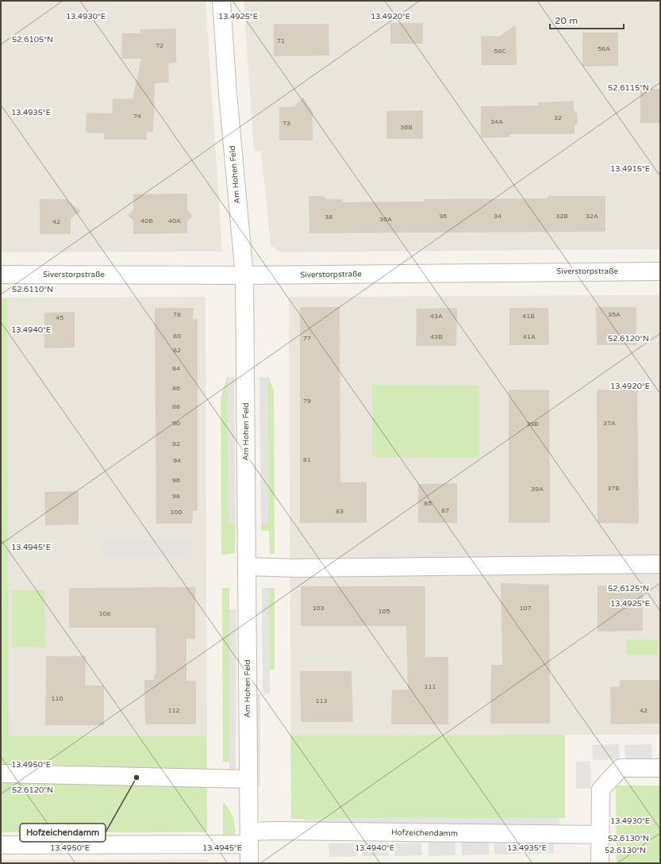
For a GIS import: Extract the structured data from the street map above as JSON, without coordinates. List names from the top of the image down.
{
  "streets": {
    "street": ["Am Hohen Feld", "Siverstorpstraße", "Hofzeichendamm"]
  },
  "crossings": [
    ["Am Hohen Feld", "Siverstorpstraße"],
    ["Am Hohen Feld", "Hofzeichendamm"]
  ],
  "places": ["Hofzeichendamm"],
  "house_numbers": [
    "71",
    "72",
    "58A",
    "58C",
    "74",
    "32",
    "34A",
    "73",
    "36B",
    "36",
    "34",
    "32B",
    "32A",
    "38",
    "36A",
    "40B",
    "40A",
    "42",
    "78",
    "35A",
    "43A",
    "41B",
    "45",
    "80",
    "43B",
    "41A",
    "77",
    "82",
    "84",
    "86",
    "79",
    "88",
    "90",
    "37A",
    "39B",
    "92",
    "81",
    "94",
    "96",
    "37B",
    "39A",
    "98",
    "85",
    "87",
    "83",
    "100",
    "103",
    "107",
    "105",
    "108",
    "111",
    "110",
    "113",
    "112",
    "42"
  ],
  "scale_bar": "20 m",
  "coordinates": [
    "13.4930°E",
    "13.4920°E",
    "13.4925°E",
    "52.6105°N",
    "52.6115°N",
    "13.4935°E",
    "13.4915°E",
    "52.6110°N",
    "13.4940°E",
    "52.6120°N",
    "13.4945°E",
    "52.6125°N",
    "13.4950°E",
    "52.6130°N"
  ]
}
